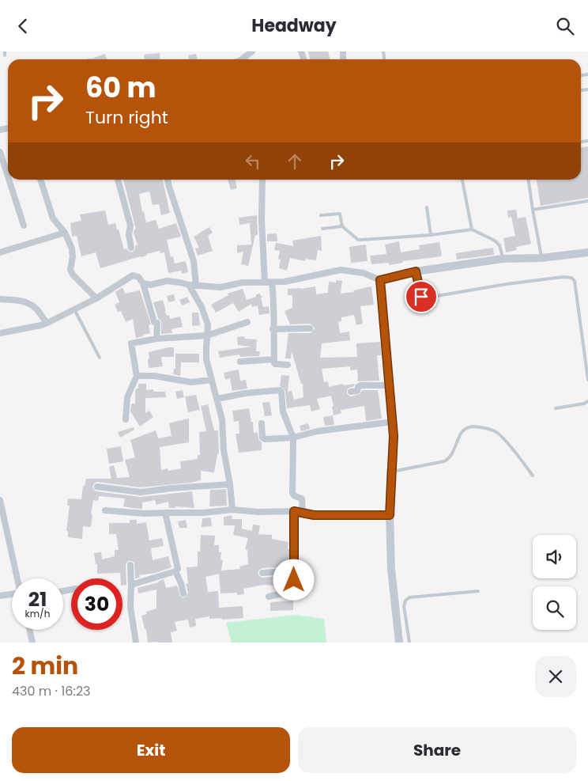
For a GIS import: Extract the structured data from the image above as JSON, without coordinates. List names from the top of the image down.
{
  "page": {
    "header": "Headway",
    "turn": ["60 m", "Turn right"],
    "speed": "21 km/h",
    "limit": "30",
    "heading": ["2 min", "430 m · 16:23"],
    "buttons": ["Exit", "Share"]
  }
}
